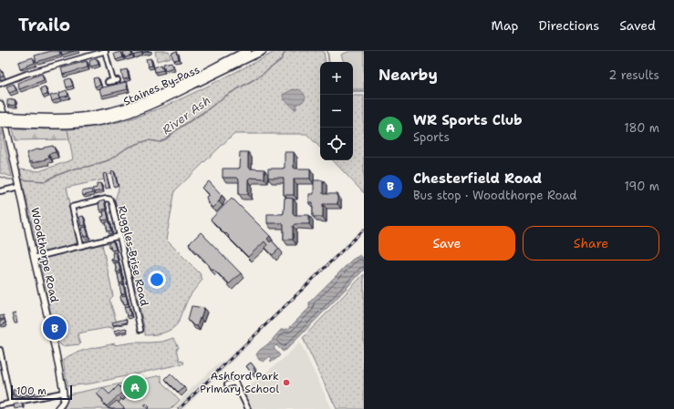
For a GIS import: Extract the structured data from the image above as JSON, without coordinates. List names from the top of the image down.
{
  "streets": {
    "highway": ["Staines By-Pass"],
    "street": ["Woodthorpe Road", "Ruggles-Brise Road"]
  },
  "water": ["River Ash"],
  "places": ["Ashford Park Primary School"],
  "scale_bar": "100 m",
  "page": {
    "header": "Trailo",
    "nav": ["Map", "Directions", "Saved"],
    "heading": ["Nearby", "2 results"],
    "map_buttons": ["+", "−"],
    "list": [
      {
        "mark": "A",
        "name": "WR Sports Club",
        "note": "Sports",
        "value": "180 m"
      },
      {
        "mark": "B",
        "name": "Chesterfield Road",
        "note": "Bus stop · Woodthorpe Road",
        "value": "190 m"
      }
    ],
    "buttons": ["Save", "Share"],
    "pins": ["B", "A"],
    "scale": "100 m"
  }
}
